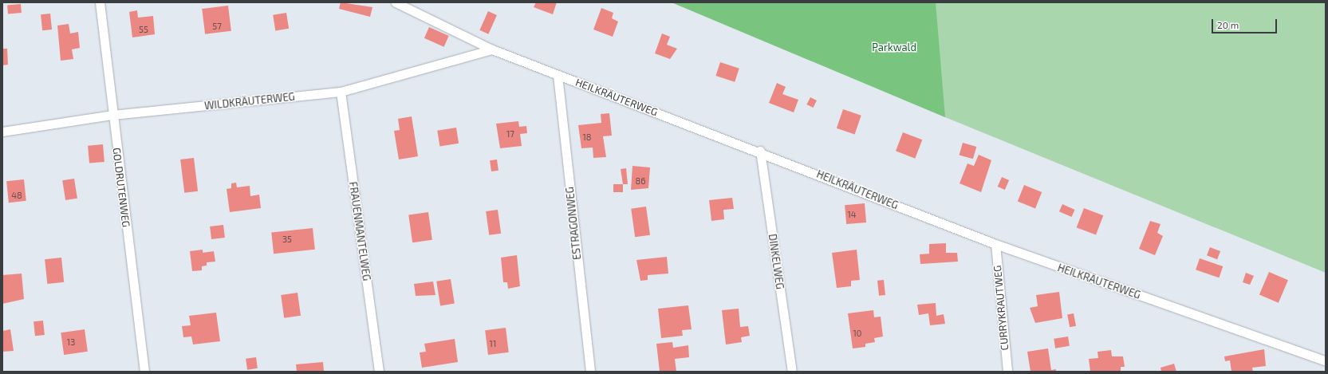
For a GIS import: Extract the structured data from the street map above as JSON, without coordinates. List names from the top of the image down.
{
  "streets": {
    "lane": [
      "HEILKRÄUTERWEG",
      "WILDKRÄUTERWEG",
      "GOLDRUTENWEG",
      "ESTRAGONWEG",
      "FRAUENMANTELWEG",
      "DINKELWEG",
      "CURRYKRAUTWEG"
    ]
  },
  "crossings": [
    ["HEILKRÄUTERWEG", "WILDKRÄUTERWEG"],
    ["HEILKRÄUTERWEG", "ESTRAGONWEG"],
    ["HEILKRÄUTERWEG", "DINKELWEG"],
    ["HEILKRÄUTERWEG", "CURRYKRAUTWEG"],
    ["WILDKRÄUTERWEG", "GOLDRUTENWEG"],
    ["WILDKRÄUTERWEG", "FRAUENMANTELWEG"]
  ],
  "parks": ["Parkwald"],
  "house_numbers": [
    "57",
    "55",
    "17",
    "18",
    "86",
    "48",
    "14",
    "35",
    "10",
    "13",
    "11"
  ],
  "scale_bar": "20 m"
}
